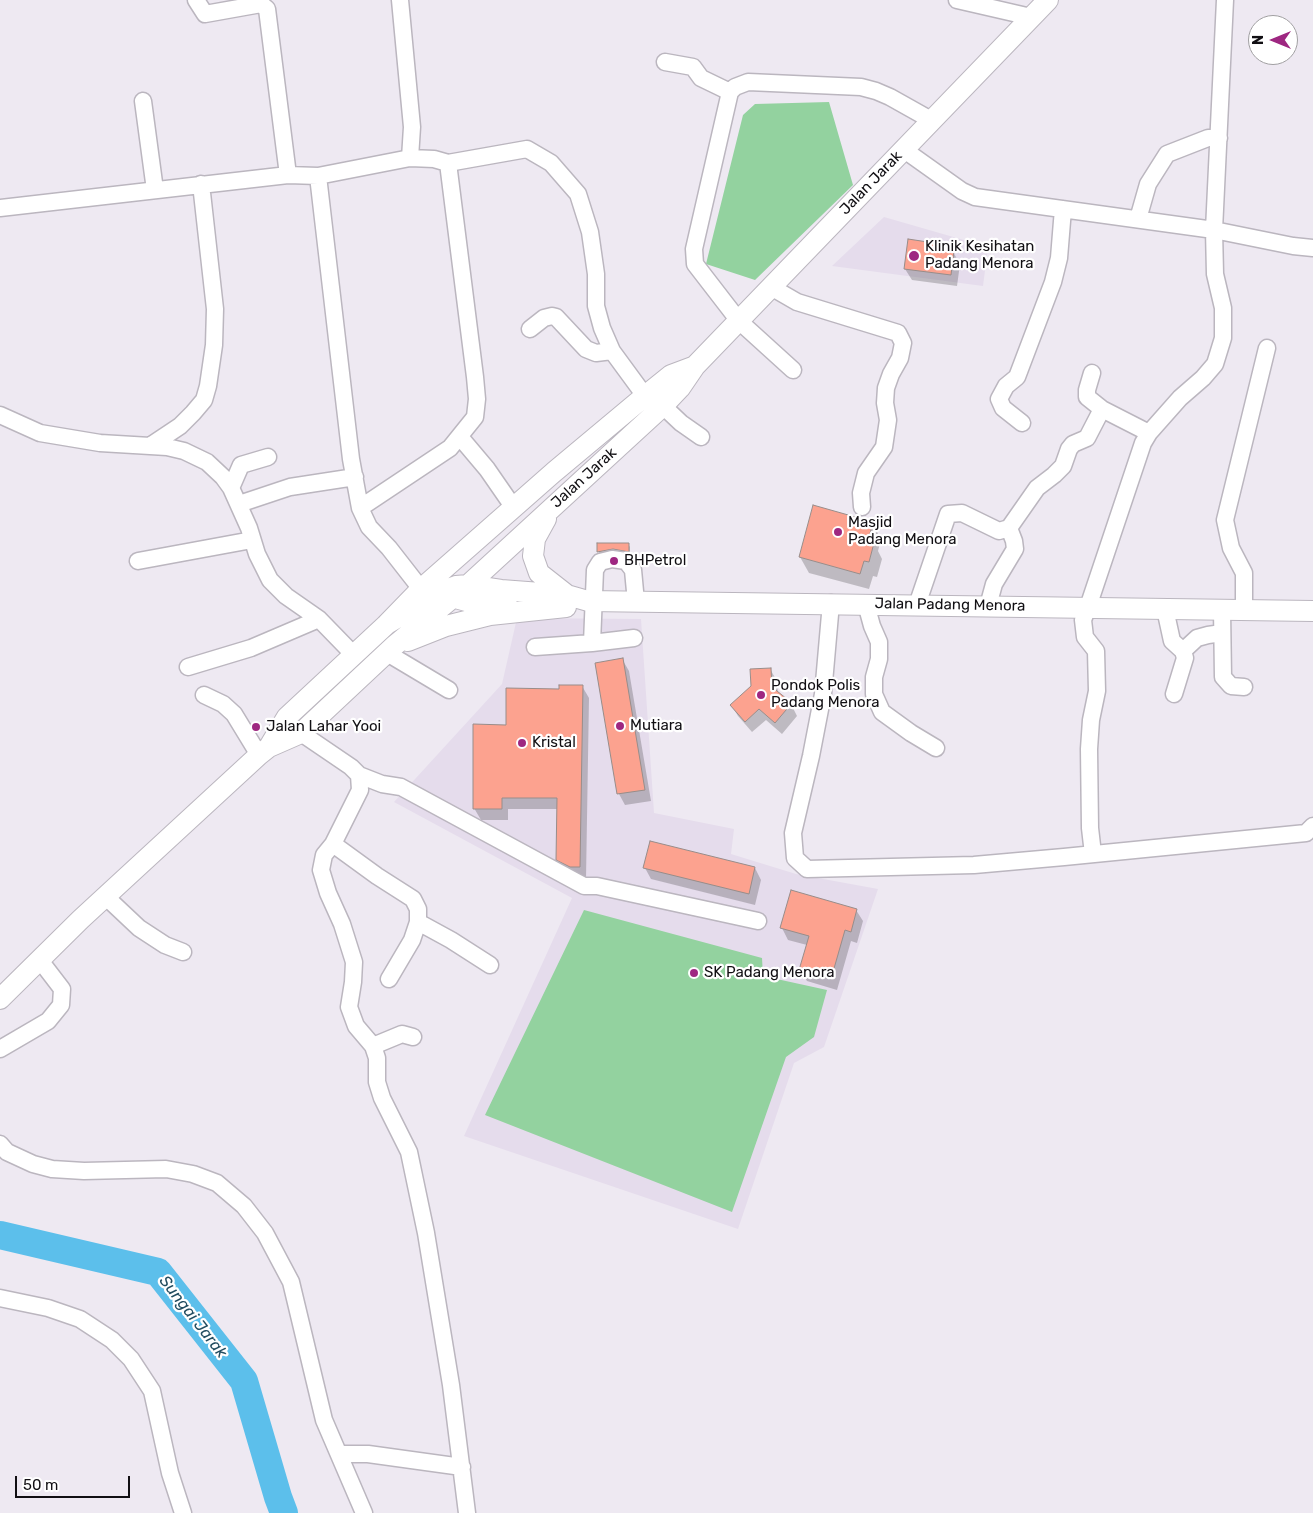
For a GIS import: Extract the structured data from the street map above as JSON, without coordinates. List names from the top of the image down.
{
  "streets": {
    "main road": ["Jalan Jarak", "Jalan Padang Menora"]
  },
  "crossings": [
    ["Jalan Jarak", "Jalan Padang Menora"]
  ],
  "water": ["Sungai Jarak"],
  "places": [
    "Klinik Kesihatan Padang Menora",
    "Masjid Padang Menora",
    "BHPetrol",
    "Pondok Polis Padang Menora",
    "Mutiara",
    "Jalan Lahar Yooi",
    "Kristal",
    "SK Padang Menora"
  ],
  "scale_bar": "50 m",
  "north": "left"
}
